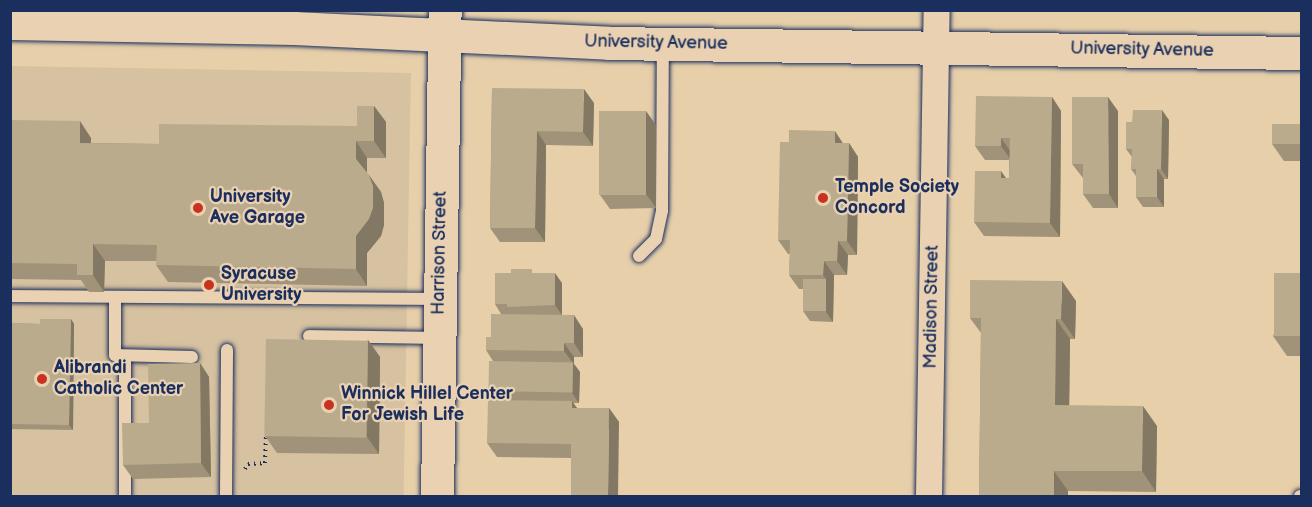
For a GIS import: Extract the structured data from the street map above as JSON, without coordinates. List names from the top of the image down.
{
  "streets": {
    "street": ["University Avenue", "Harrison Street", "Madison Street"]
  },
  "crossings": [
    ["University Avenue", "Harrison Street"],
    ["University Avenue", "Madison Street"]
  ],
  "places": [
    "Temple Society Concord",
    "University Ave Garage",
    "Syracuse University",
    "Alibrandi Catholic Center",
    "Winnick Hillel Center For Jewish Life"
  ]
}
